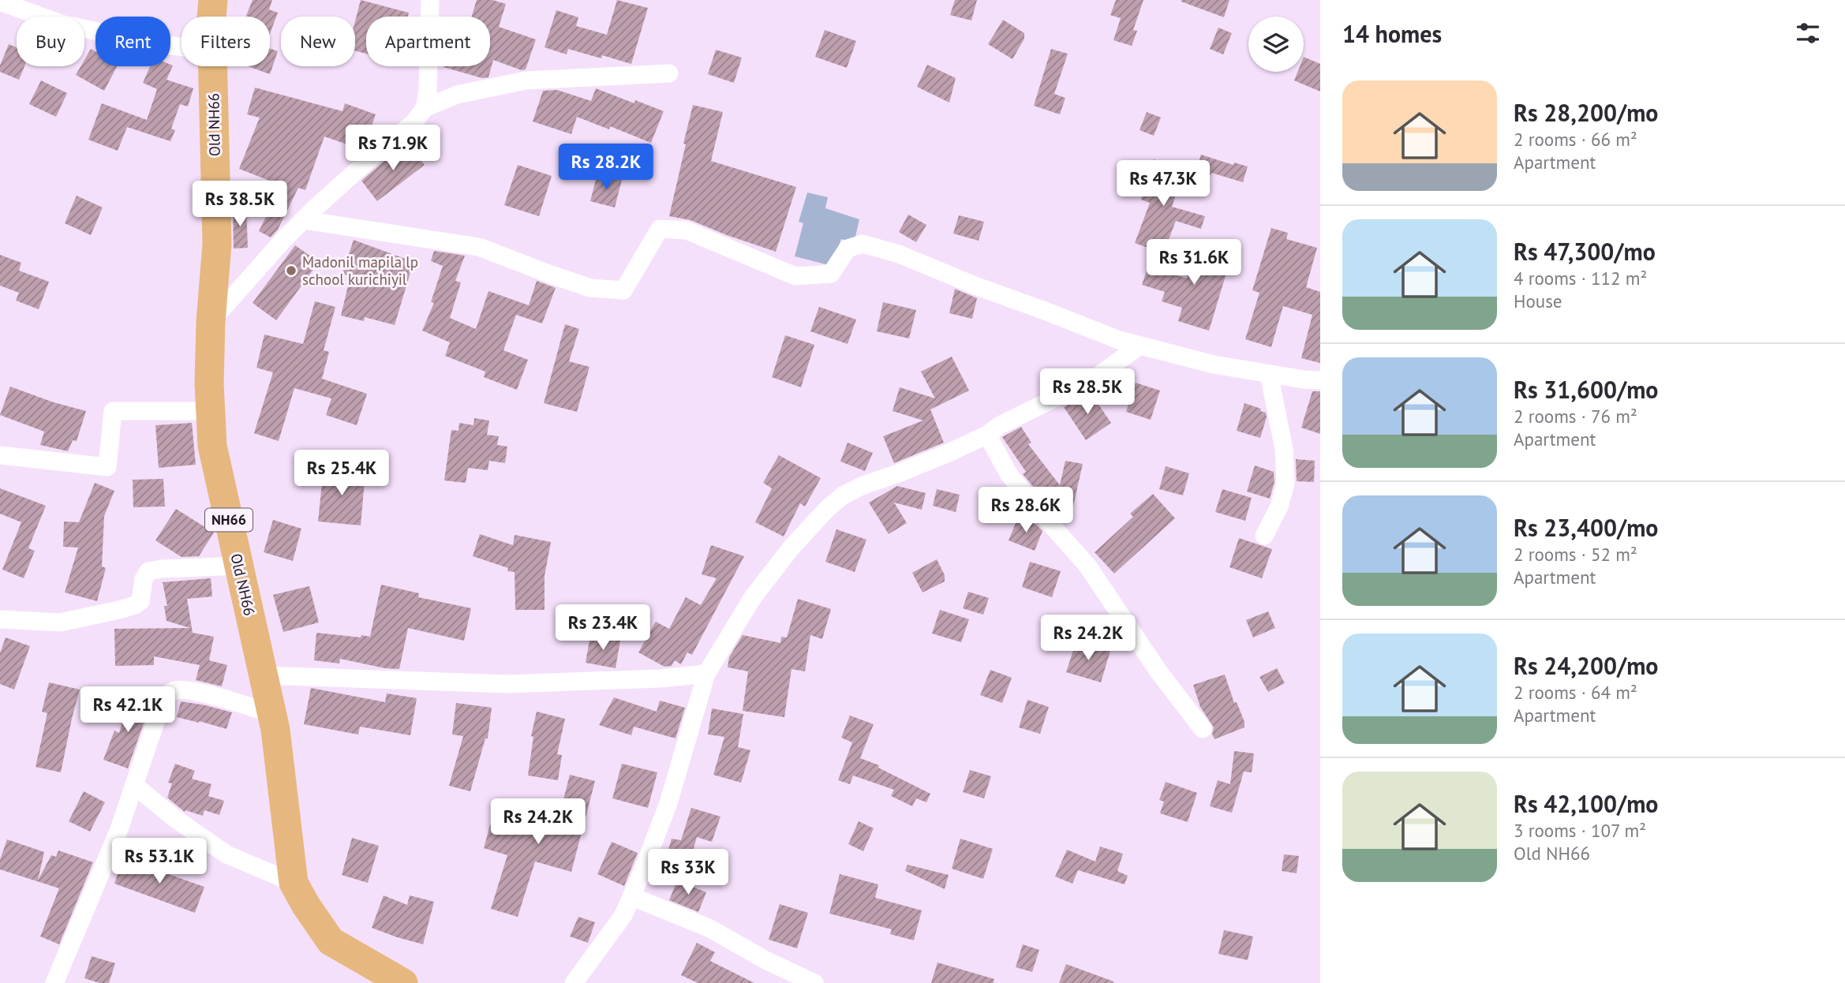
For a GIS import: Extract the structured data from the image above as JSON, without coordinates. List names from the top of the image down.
{
  "streets": {
    "main road": ["Old NH66", "NH66"]
  },
  "places": ["Madonil mapila lp school kurichiyil"],
  "page": {
    "heading": "14 homes",
    "chip": [
      "Buy",
      "Rent",
      "Filters",
      "New",
      "Apartment"
    ],
    "list": [
      {
        "name": "Rs 28,200/mo",
        "note": "2 rooms · 66 m² · Apartment"
      },
      {
        "name": "Rs 47,300/mo",
        "note": "4 rooms · 112 m² · House"
      },
      {
        "name": "Rs 31,600/mo",
        "note": "2 rooms · 76 m² · Apartment"
      },
      {
        "name": "Rs 23,400/mo",
        "note": "2 rooms · 52 m² · Apartment"
      },
      {
        "name": "Rs 24,200/mo",
        "note": "2 rooms · 64 m² · Apartment"
      },
      {
        "name": "Rs 42,100/mo",
        "note": "3 rooms · 107 m² · Old NH66"
      }
    ],
    "price": [
      "Rs 71.9K",
      "Rs 28.2K",
      "Rs 47.3K",
      "Rs 38.5K",
      "Rs 31.6K",
      "Rs 28.5K",
      "Rs 25.4K",
      "Rs 28.6K",
      "Rs 23.4K",
      "Rs 24.2K",
      "Rs 42.1K",
      "Rs 24.2K",
      "Rs 53.1K",
      "Rs 33K"
    ]
  }
}
